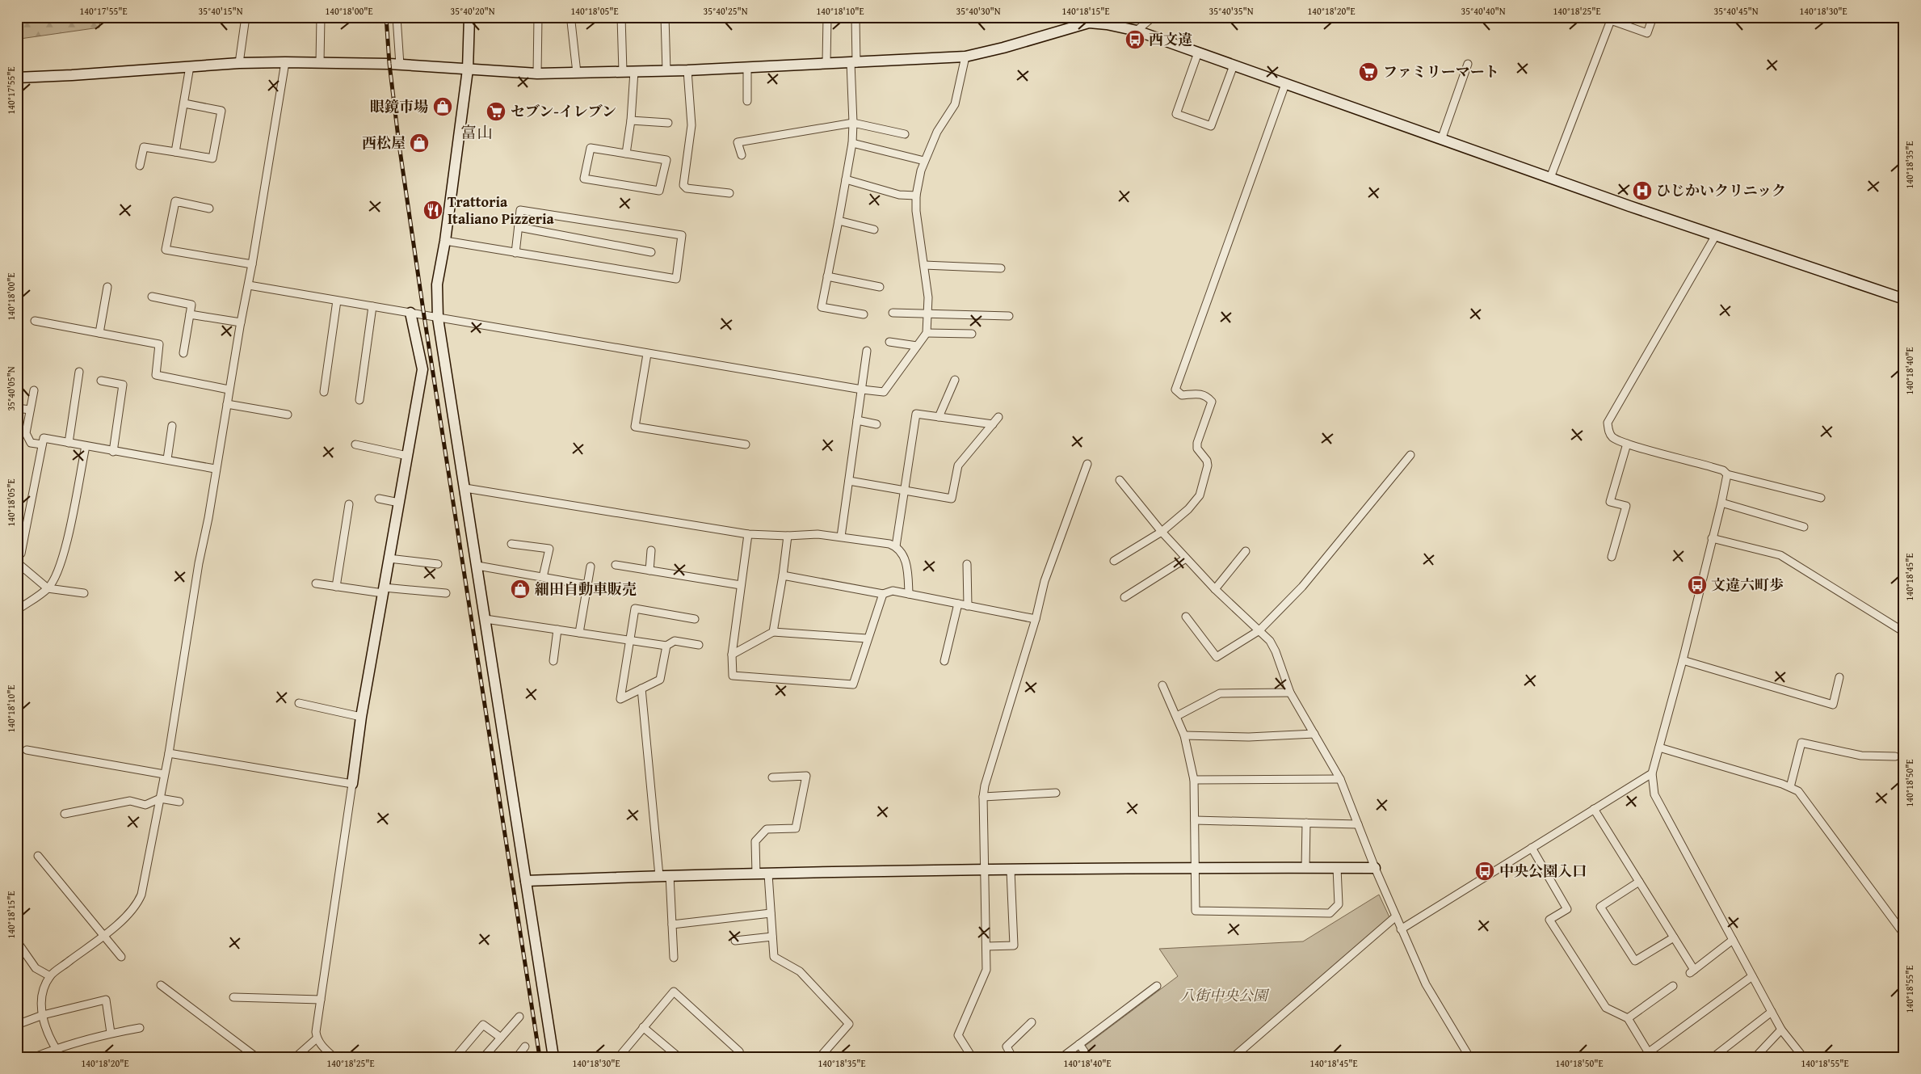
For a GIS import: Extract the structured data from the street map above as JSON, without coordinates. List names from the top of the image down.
{
  "districts": ["富山"],
  "parks": ["八街中央公園"],
  "places": {
    "bus stop": ["西文違", "文違六町歩", "中央公園入口"],
    "supermarket": ["ファミリーマート", "セブン-イレブン"],
    "shop": ["眼鏡市場", "西松屋", "細田自動車販売"],
    "hospital": ["ひじかいクリニック"],
    "restaurant": ["Trattoria Italiano Pizzeria"]
  },
  "coordinates": [
    "140°17'55\"E",
    "35°40'15\"N",
    "140°18'00\"E",
    "35°40'20\"N",
    "140°18'05\"E",
    "35°40'25\"N",
    "140°18'10\"E",
    "35°40'30\"N",
    "140°18'15\"E",
    "35°40'35\"N",
    "140°18'20\"E",
    "35°40'40\"N",
    "140°18'25\"E",
    "35°40'45\"N",
    "140°18'30\"E",
    "140°18'35\"E",
    "140°18'40\"E",
    "35°40'05\"N",
    "140°18'45\"E",
    "140°18'50\"E",
    "140°18'55\"E"
  ]
}
